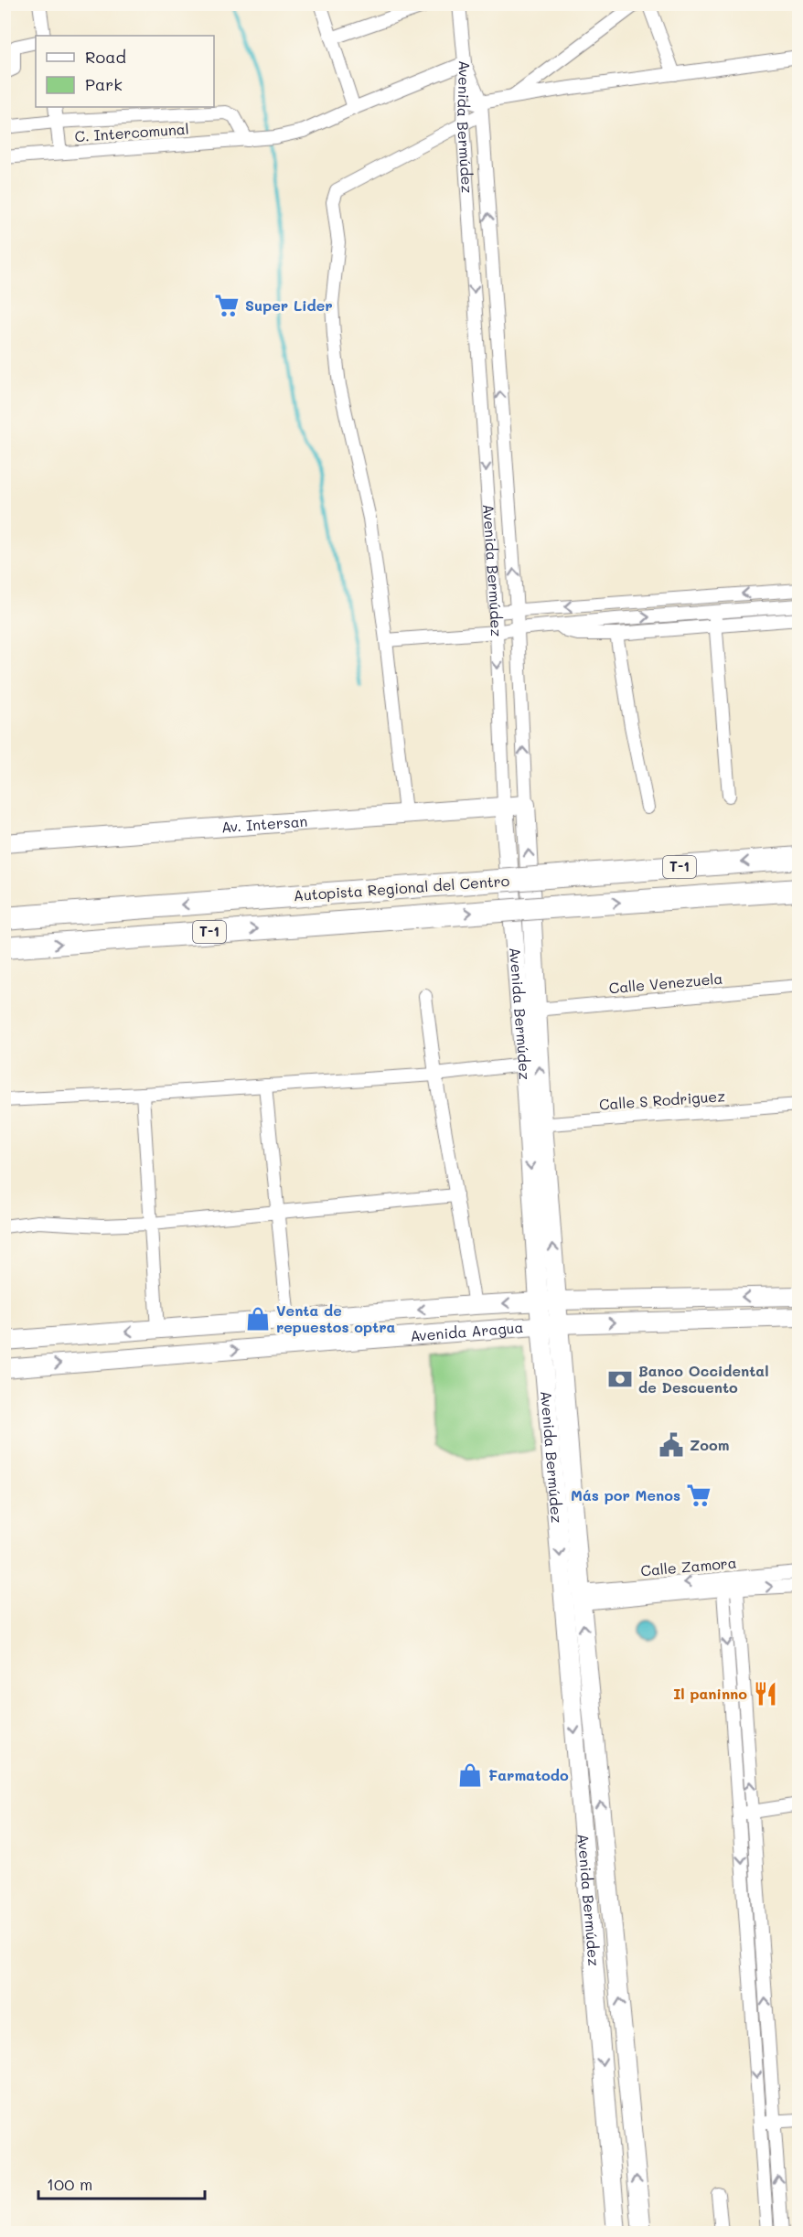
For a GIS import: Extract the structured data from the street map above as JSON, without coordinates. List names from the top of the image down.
{
  "streets": {
    "highway": ["T-1", "Autopista Regional del Centro"],
    "street": [
      "C. Intercomunal",
      "Avenida Bermúdez",
      "Av. Intersan",
      "Calle Venezuela",
      "Calle S Rodriguez",
      "Avenida Aragua",
      "Calle Zamora"
    ]
  },
  "crossings": [
    ["C. Intercomunal", "Avenida Bermúdez"],
    ["Avenida Bermúdez", "Av. Intersan"],
    ["Avenida Bermúdez", "Calle Venezuela"],
    ["Avenida Bermúdez", "Calle S Rodriguez"],
    ["Avenida Bermúdez", "Avenida Aragua"],
    ["Avenida Bermúdez", "Calle Zamora"]
  ],
  "places": {
    "supermarket": ["Super Lider", "Más por Menos"],
    "shop": ["Venta de repuestos optra", "Farmatodo"],
    "bank": ["Banco Occidental de Descuento"],
    "public building": ["Zoom"],
    "restaurant": ["Il paninno"]
  },
  "legend": ["Road", "Park"],
  "scale_bar": "100 m"
}
